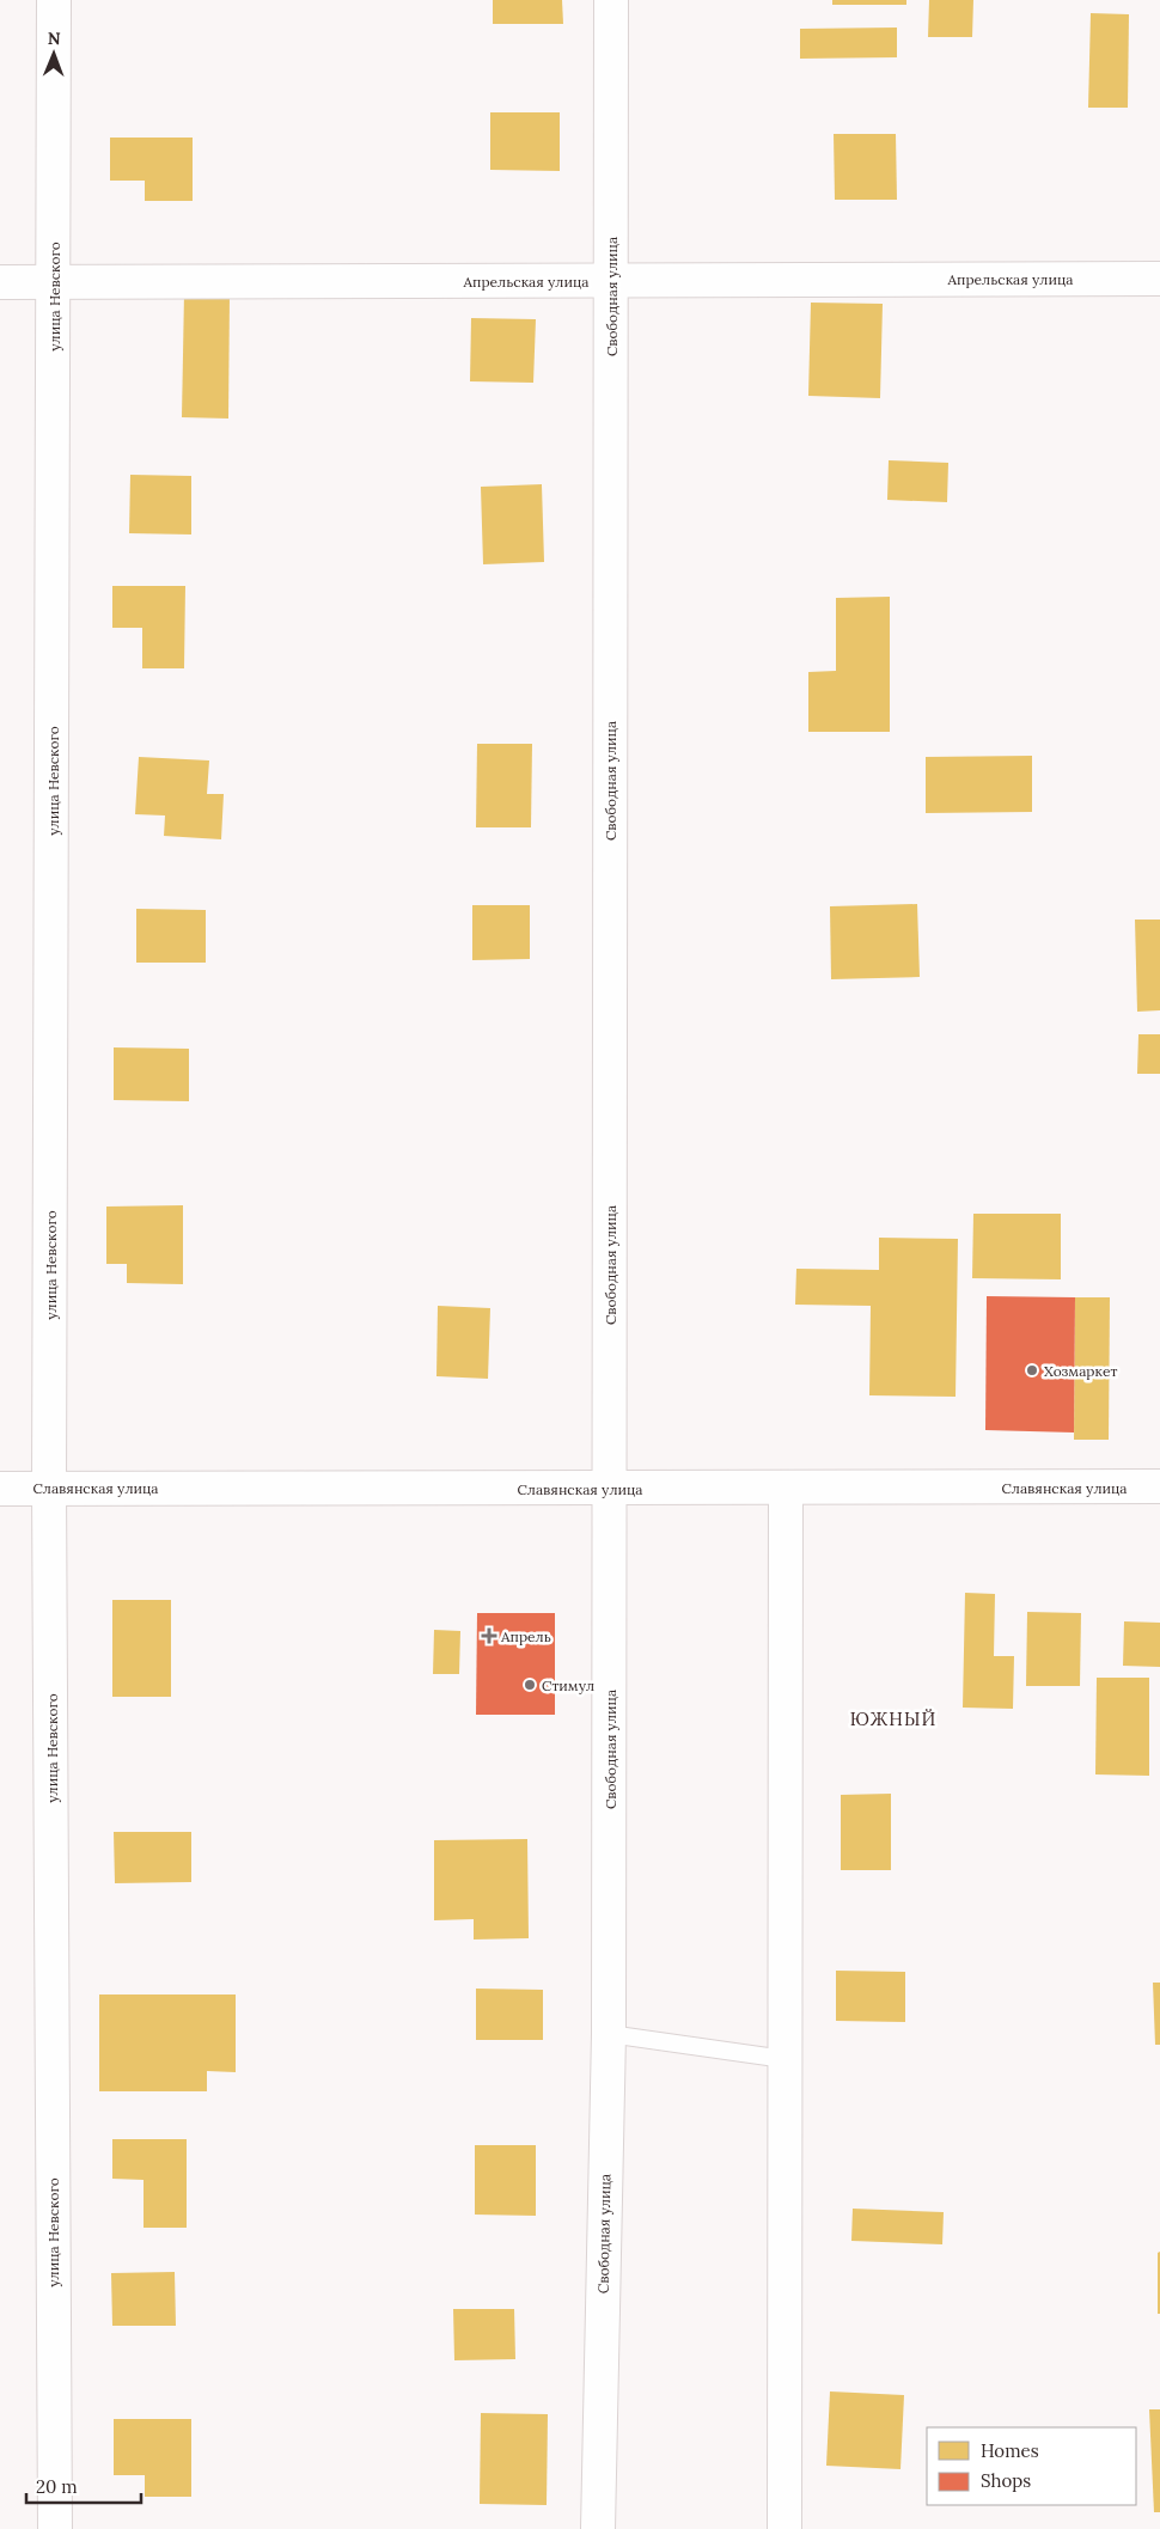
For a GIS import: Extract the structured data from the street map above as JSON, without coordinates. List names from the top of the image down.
{
  "streets": {
    "street": [
      "Апрельская улица",
      "улица Невского",
      "Свободная улица",
      "Славянская улица"
    ]
  },
  "crossings": [
    ["Апрельская улица", "улица Невского"],
    ["Апрельская улица", "Свободная улица"],
    ["улица Невского", "Славянская улица"],
    ["Свободная улица", "Славянская улица"]
  ],
  "districts": ["ЮЖНЫЙ"],
  "places": {
    "other": ["Хозмаркет", "Стимул"],
    "health": ["Апрель"]
  },
  "legend": ["Homes", "Shops"],
  "scale_bar": "20 m",
  "north": "top"
}
